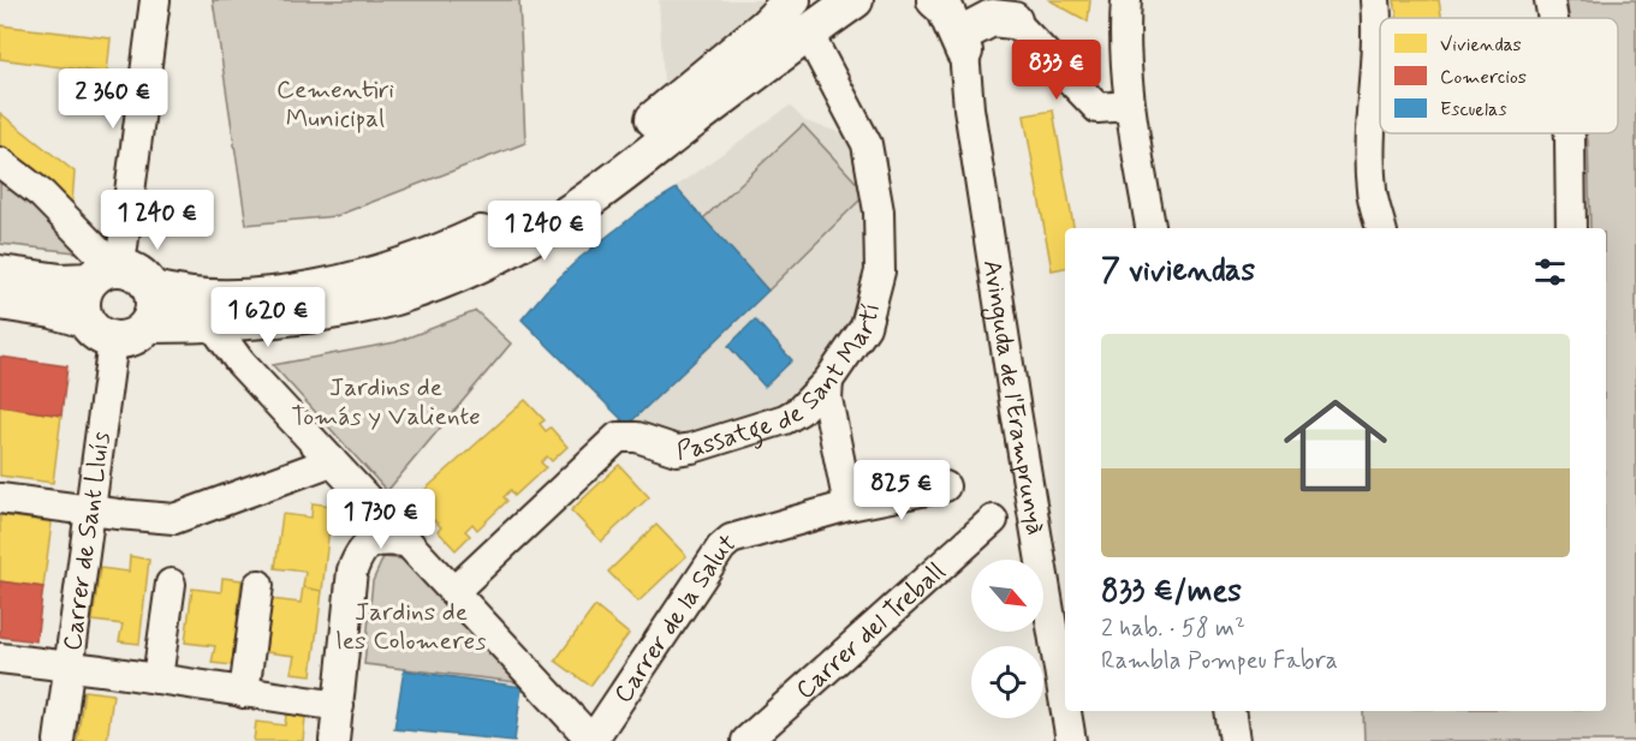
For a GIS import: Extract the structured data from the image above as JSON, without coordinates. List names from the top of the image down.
{
  "streets": {
    "street": [
      "Passatge de Sant Martí",
      "Avinguda de l'Eramprunyà",
      "Carrer de Sant Lluís",
      "Carrer de la Salut",
      "Carrer del Treball"
    ]
  },
  "parks": ["Cementiri Municipal", "Jardins de Tomás y Valiente", "Jardins de les Colomeres"],
  "legend": ["Viviendas", "Comercios", "Escuelas"],
  "north": "bottom right",
  "page": {
    "price": [
      "833 €",
      "2 360 €",
      "1 240 €",
      "1 240 €",
      "1 620 €",
      "825 €",
      "1 730 €"
    ],
    "heading": "7 viviendas",
    "list": [
      {
        "name": "833 €/mes",
        "note": "2 hab. · 58 m² · Rambla Pompeu Fabra"
      }
    ]
  }
}
